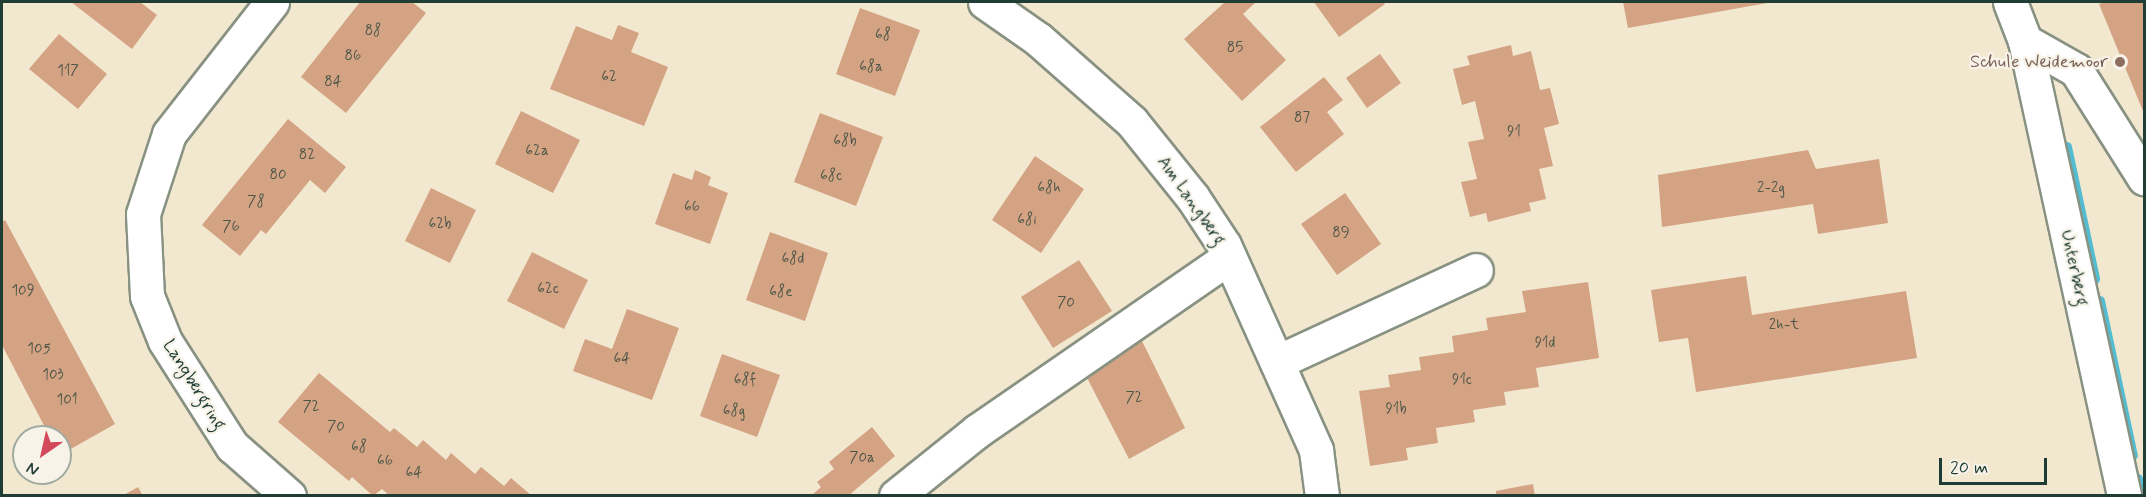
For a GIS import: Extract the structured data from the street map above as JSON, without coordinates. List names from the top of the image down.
{
  "streets": {
    "street": ["Am Langberg", "Unterberg", "Langbergring"]
  },
  "places": ["Schule Weidemoor"],
  "house_numbers": [
    "88",
    "68",
    "85",
    "86",
    "68a",
    "117",
    "62",
    "84",
    "87",
    "91",
    "68b",
    "62a",
    "82",
    "80",
    "68c",
    "68h",
    "2-2g",
    "78",
    "66",
    "68i",
    "62b",
    "76",
    "89",
    "68d",
    "62c",
    "109",
    "68e",
    "70",
    "2h-t",
    "91d",
    "105",
    "64",
    "103",
    "68f",
    "91c",
    "72",
    "101",
    "72",
    "91b",
    "68g",
    "70",
    "68",
    "70a",
    "66",
    "64"
  ],
  "scale_bar": "20 m",
  "north": "bottom left"
}
